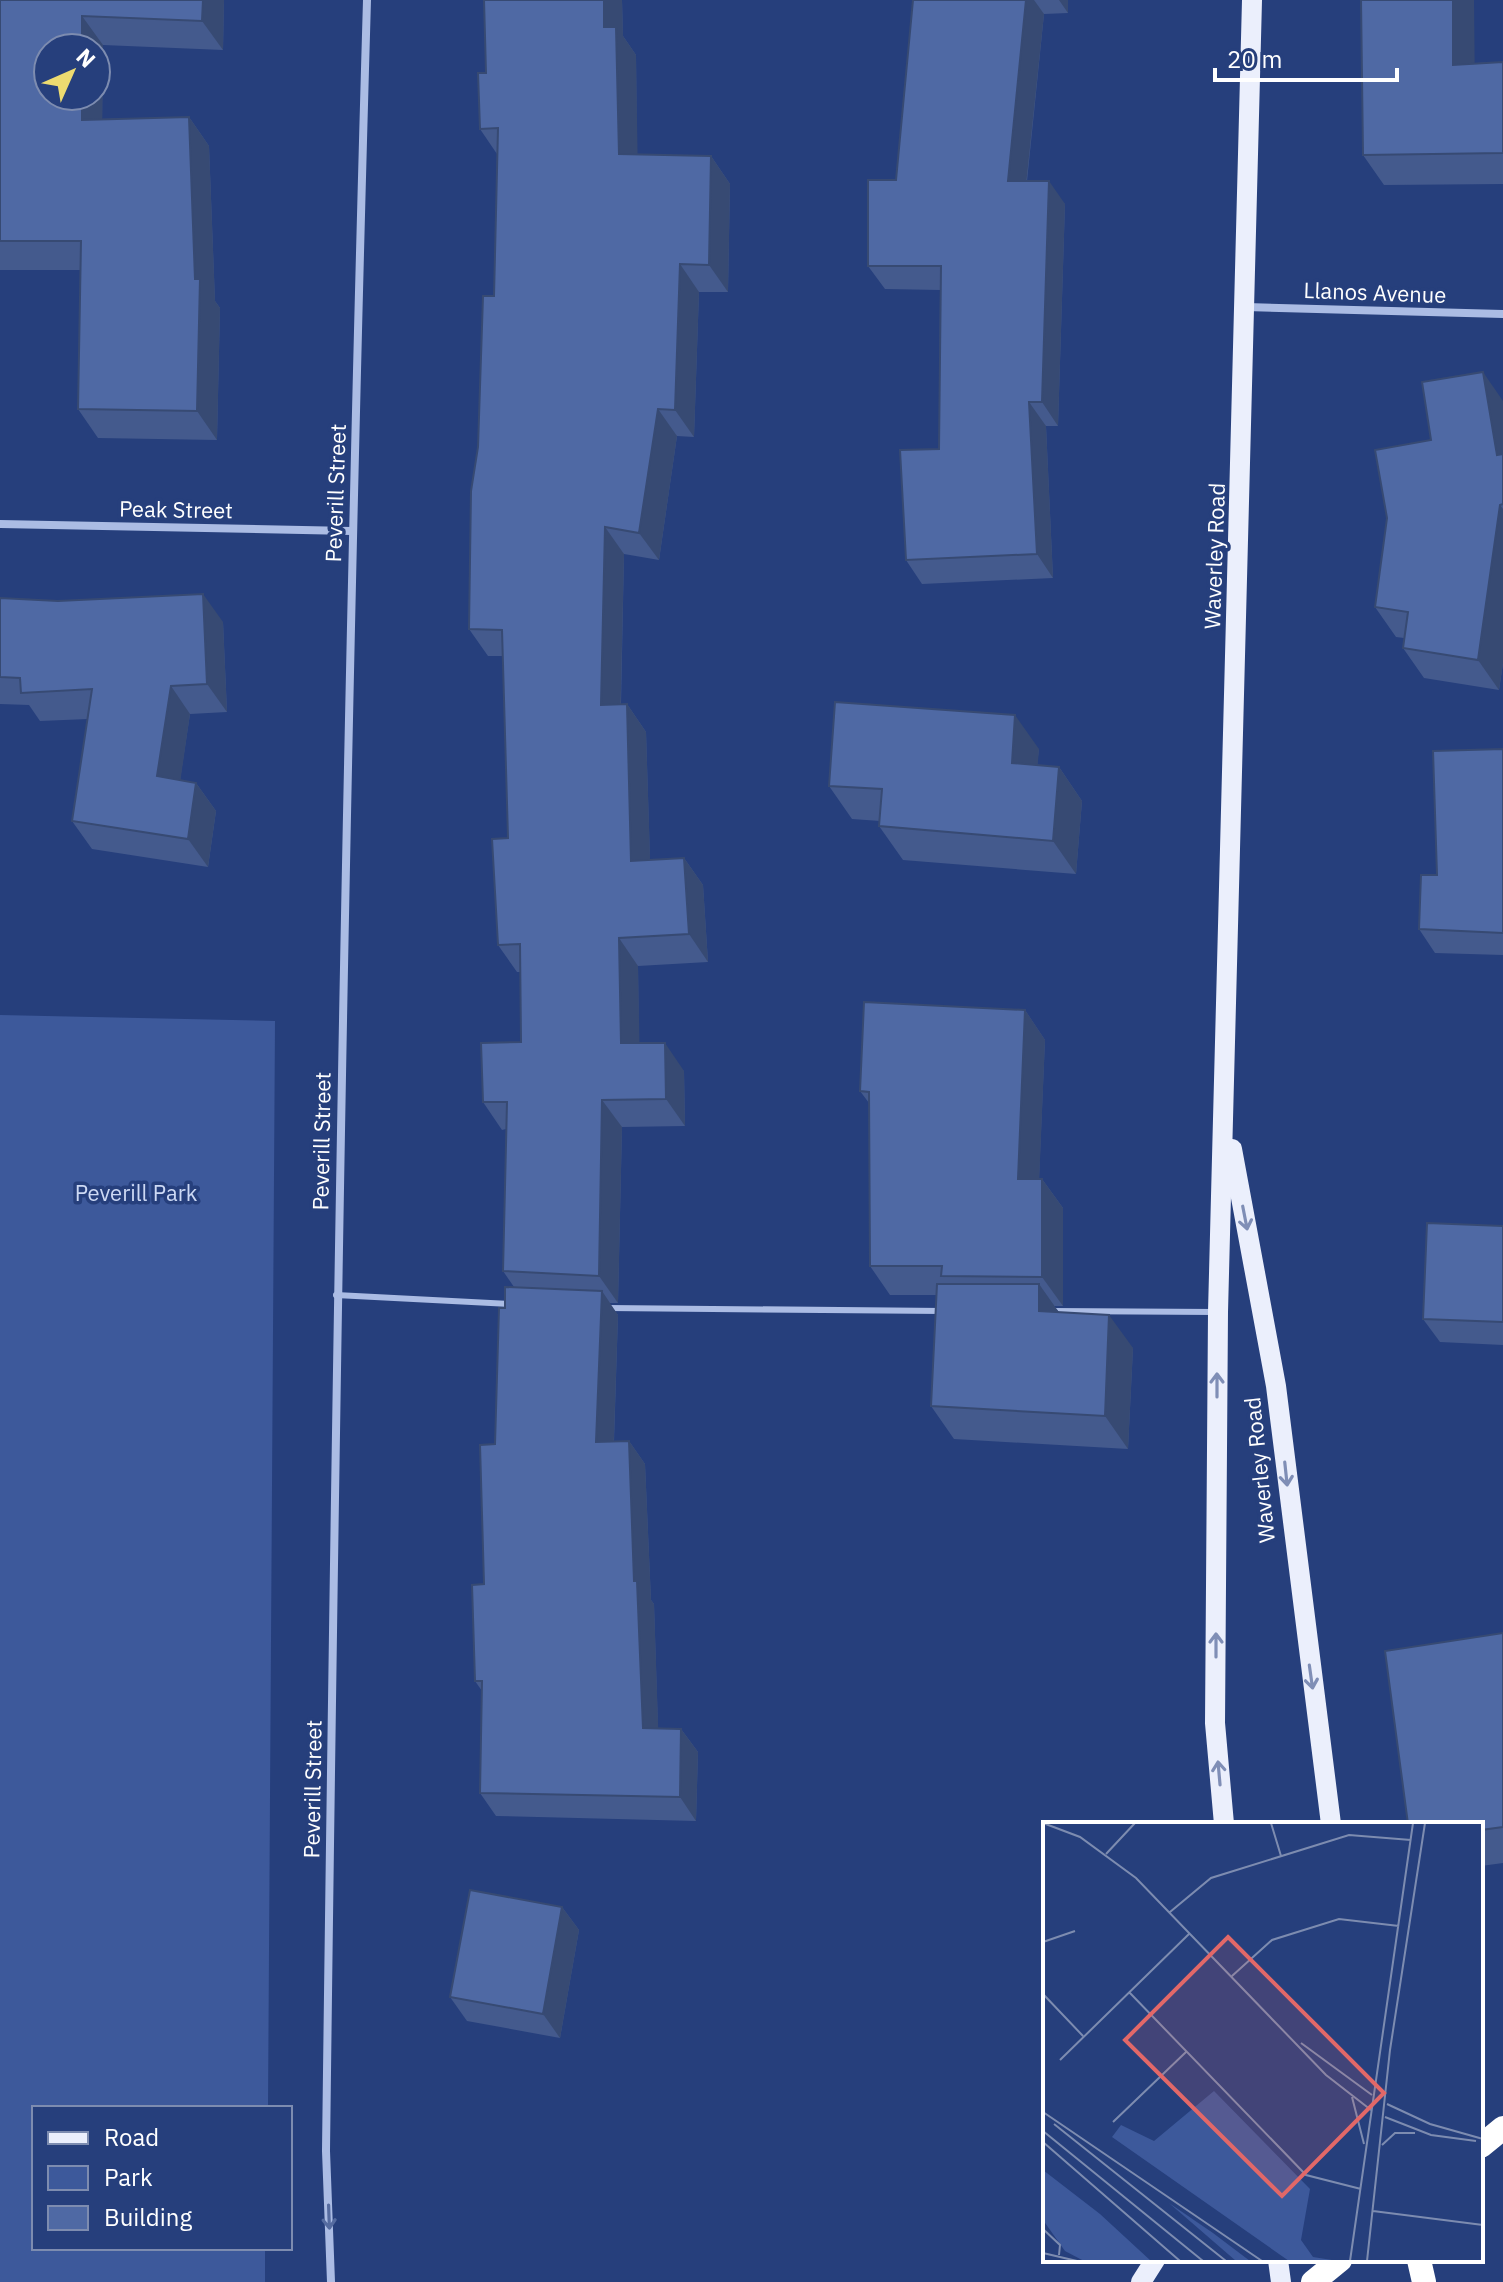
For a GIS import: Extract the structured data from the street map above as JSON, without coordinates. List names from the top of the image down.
{
  "streets": {
    "main road": ["Waverley Road"],
    "street": ["Llanos Avenue", "Peverill Street", "Peak Street"]
  },
  "crossings": [
    ["Llanos Avenue", "Waverley Road"],
    ["Peverill Street", "Peak Street"]
  ],
  "one_way": ["Peverill Street"],
  "parks": ["Peverill Park"],
  "legend": ["Road", "Park", "Building"],
  "scale_bar": "20 m",
  "north": "top right"
}
